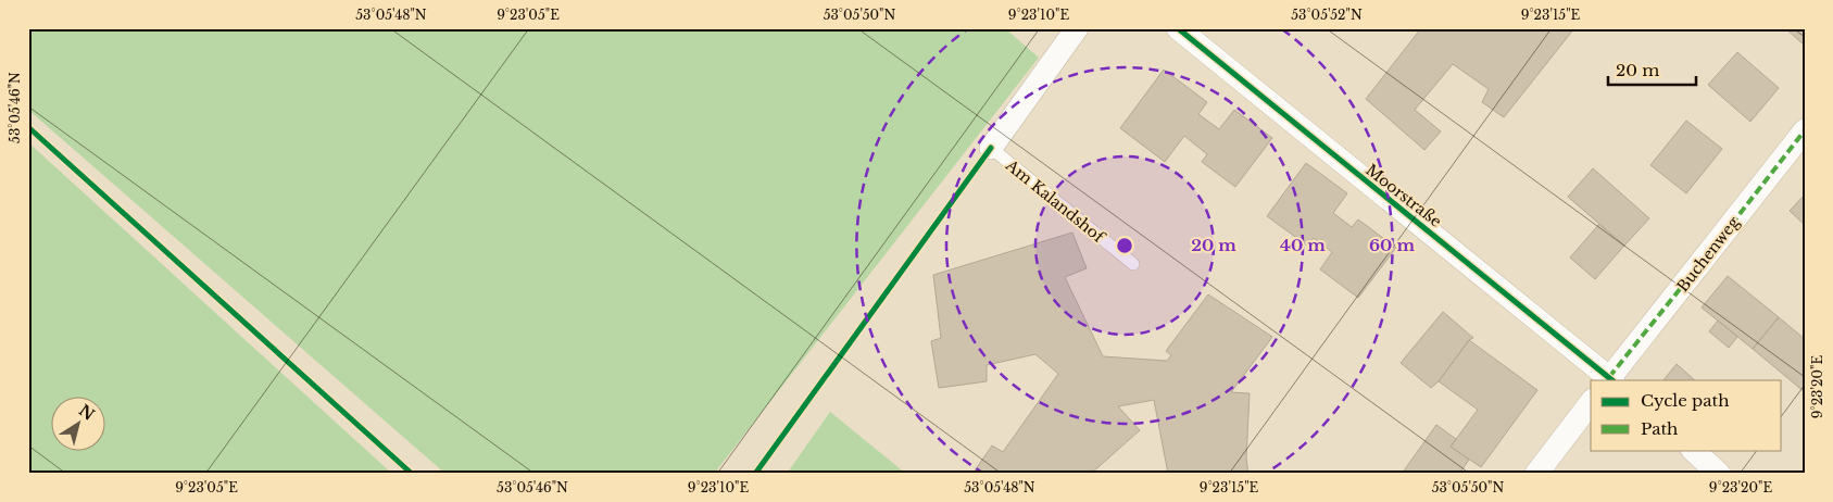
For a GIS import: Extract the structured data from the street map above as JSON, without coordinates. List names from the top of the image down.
{
  "streets": {
    "street": ["Moorstraße", "Am Kalandshof", "Buchenweg"]
  },
  "crossings": [
    ["Moorstraße", "Buchenweg"]
  ],
  "legend": ["Cycle path", "Path"],
  "scale_bar": "20 m",
  "north": "top right",
  "coordinates": [
    "53°05'48\"N",
    "9°23'05\"E",
    "53°05'50\"N",
    "9°23'10\"E",
    "53°05'52\"N",
    "9°23'15\"E",
    "53°05'46\"N",
    "9°23'20\"E"
  ],
  "rings": ["20 m", "40 m", "60 m"]
}
